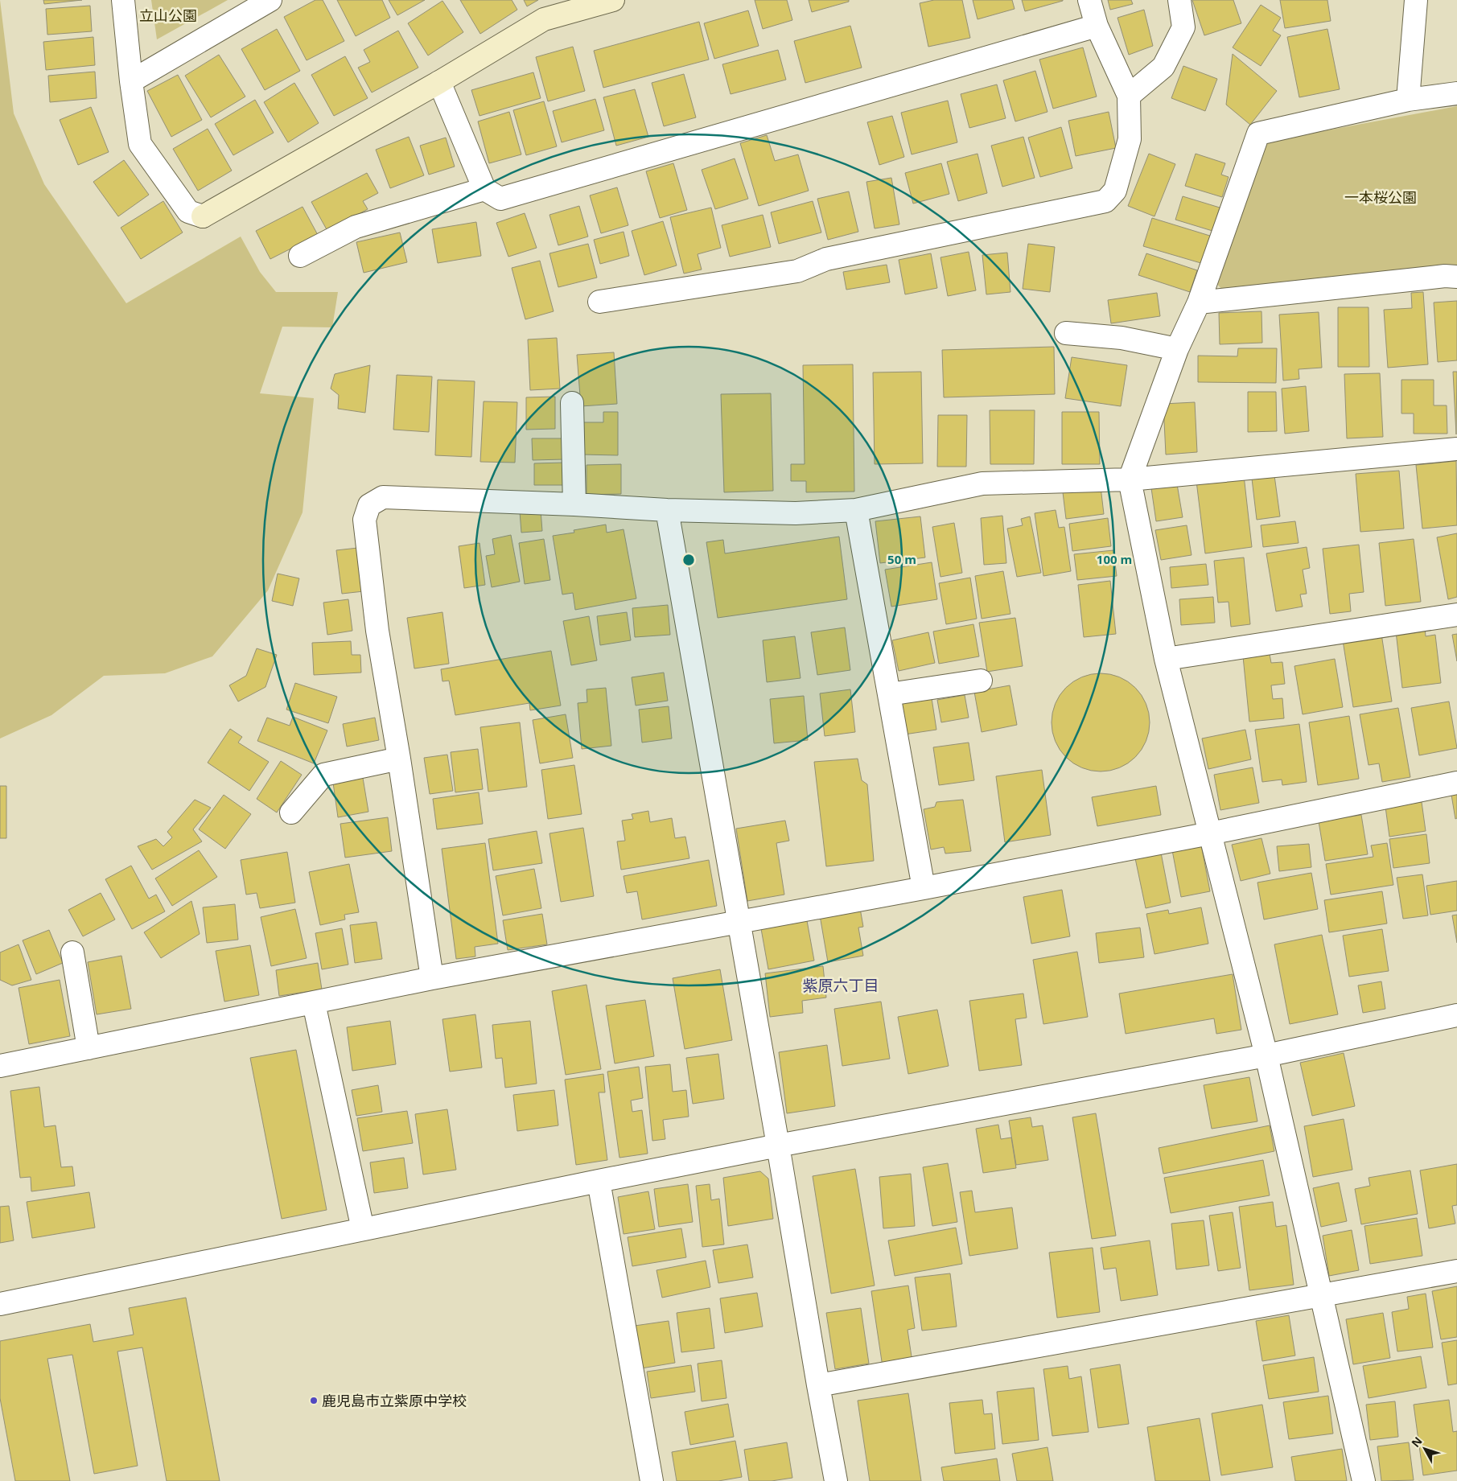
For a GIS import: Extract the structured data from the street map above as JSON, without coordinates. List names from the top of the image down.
{
  "districts": ["紫原六丁目"],
  "parks": ["立山公園", "一本桜公園"],
  "places": ["鹿児島市立紫原中学校"],
  "north": "top left",
  "rings": ["50 m", "100 m"]
}
